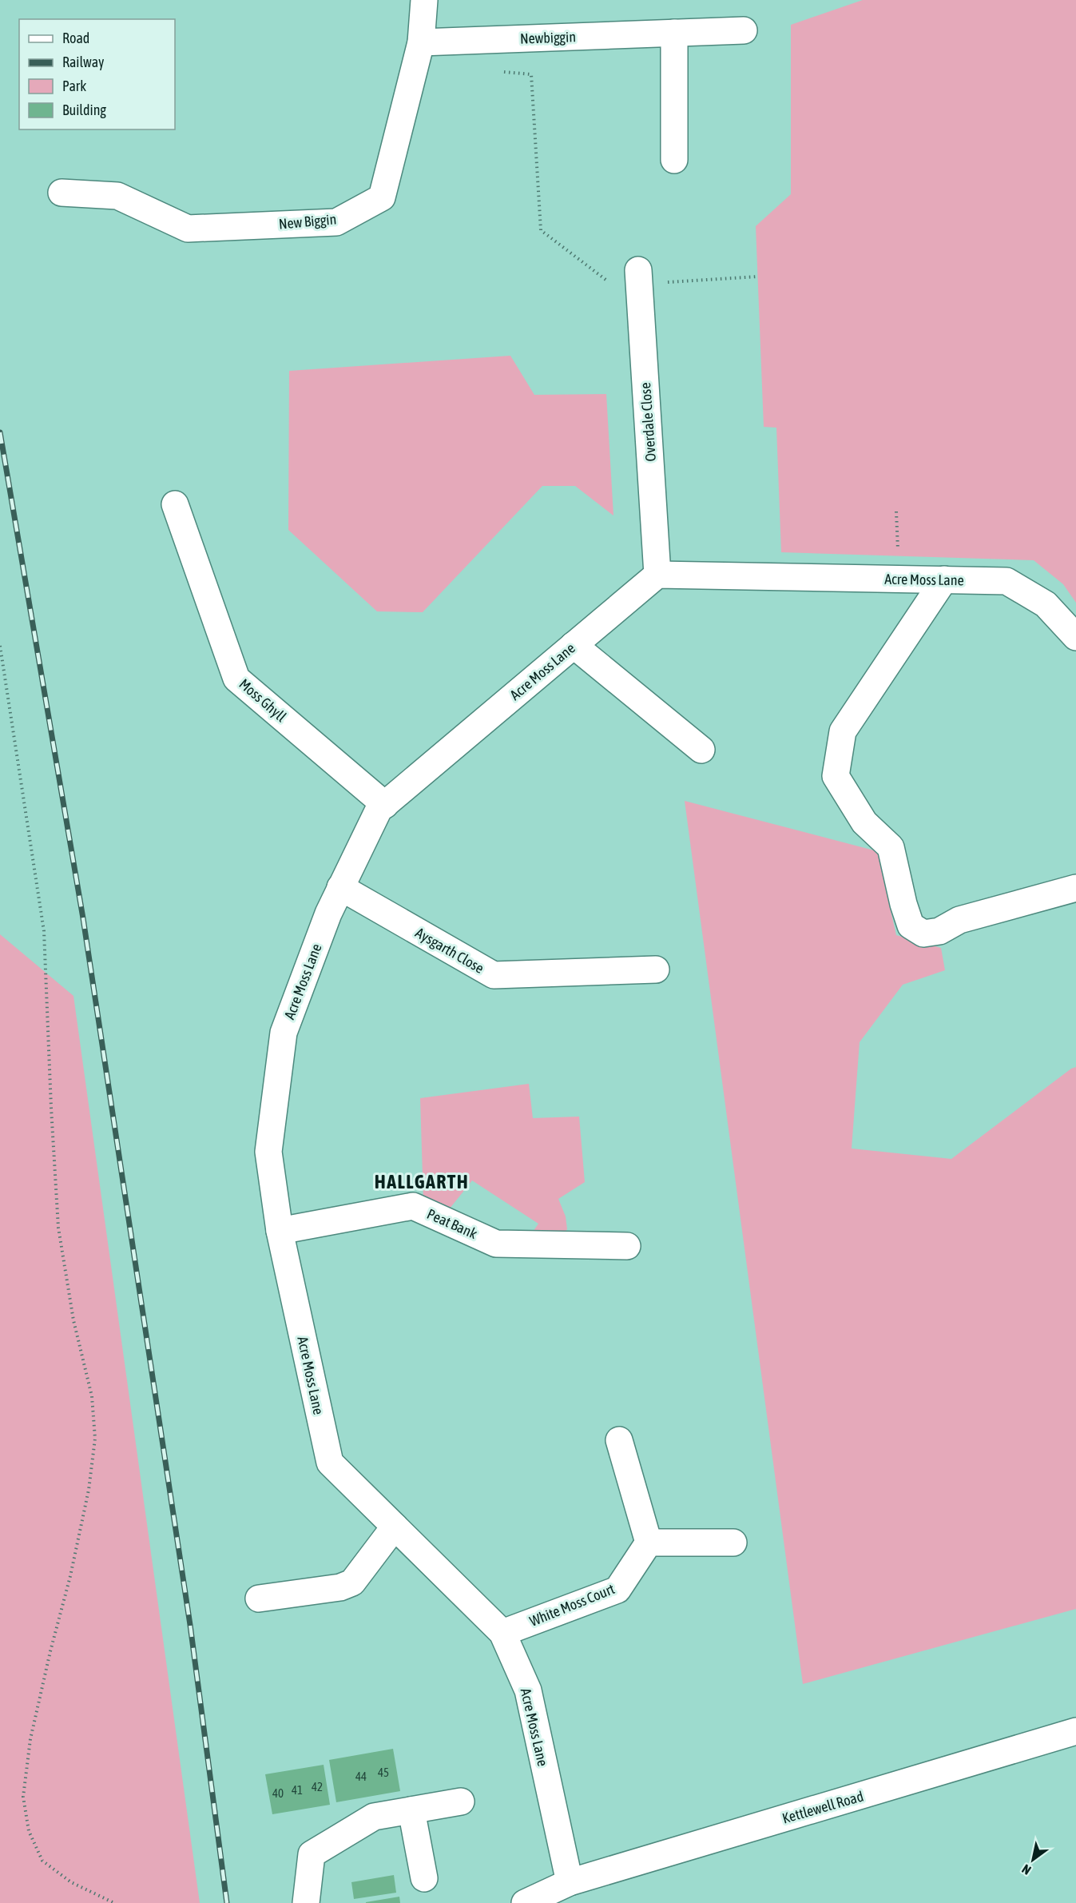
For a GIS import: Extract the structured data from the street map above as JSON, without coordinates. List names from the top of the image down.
{
  "streets": {
    "street": [
      "Newbiggin",
      "New Biggin",
      "Overdale Close",
      "Acre Moss Lane",
      "Moss Ghyll",
      "Aysgarth Close",
      "Peat Bank",
      "White Moss Court",
      "Kettlewell Road"
    ]
  },
  "crossings": [
    ["Newbiggin", "New Biggin"],
    ["Overdale Close", "Acre Moss Lane"],
    ["Acre Moss Lane", "Moss Ghyll"],
    ["Acre Moss Lane", "Aysgarth Close"],
    ["Acre Moss Lane", "Peat Bank"],
    ["Acre Moss Lane", "White Moss Court"],
    ["Acre Moss Lane", "Kettlewell Road"]
  ],
  "districts": ["HALLGARTH"],
  "house_numbers": [
    "45",
    "44",
    "42",
    "41",
    "40"
  ],
  "legend": [
    "Road",
    "Railway",
    "Park",
    "Building"
  ],
  "north": "bottom left"
}
